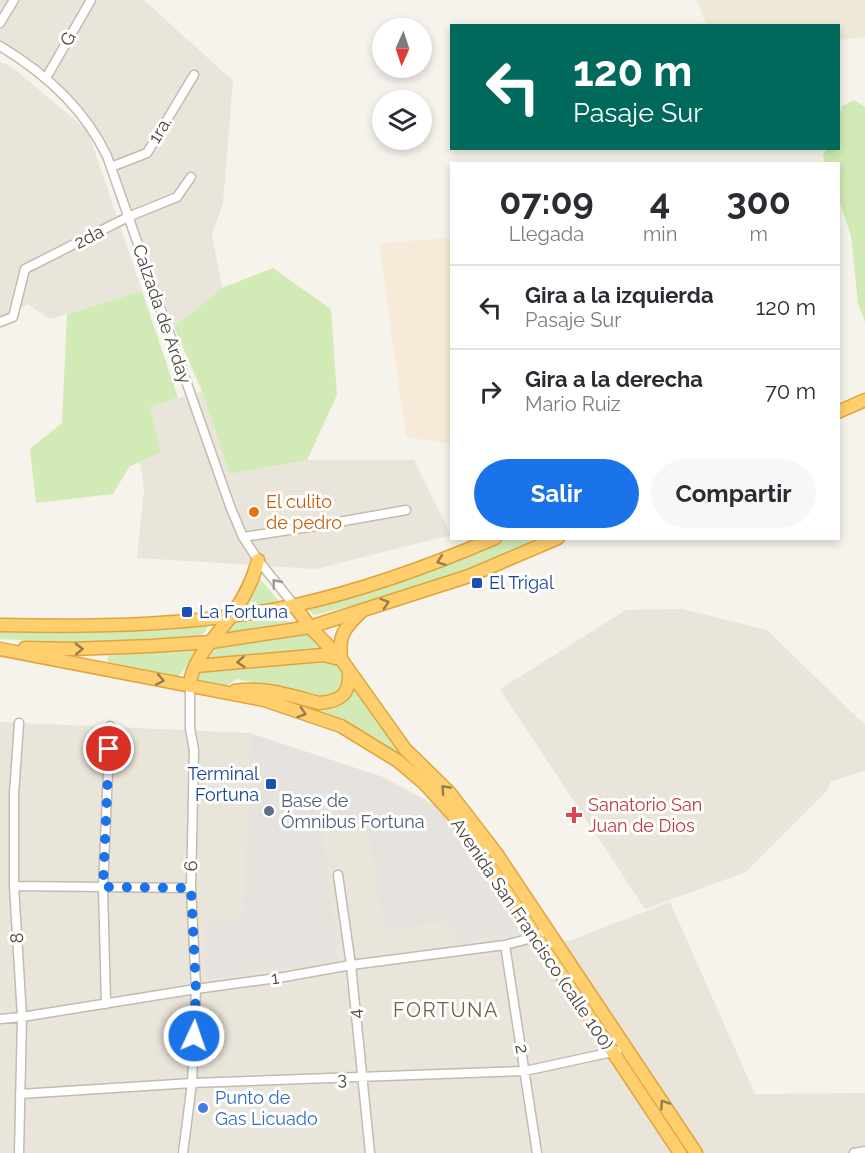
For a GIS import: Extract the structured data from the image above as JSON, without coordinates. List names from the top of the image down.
{
  "streets": {
    "highway": ["Avenida San Francisco (calle 100)"],
    "street": [
      "G",
      "1ra.",
      "2da",
      "Calzada de Arday",
      "6",
      "8",
      "1",
      "4",
      "2",
      "3"
    ]
  },
  "crossings": [
    ["G", "Calzada de Arday"],
    ["1ra.", "Calzada de Arday"],
    ["2da", "Calzada de Arday"],
    ["6", "Avenida San Francisco (calle 100)"],
    ["6", "1"],
    ["6", "3"],
    ["Avenida San Francisco (calle 100)", "1"],
    ["Avenida San Francisco (calle 100)", "3"],
    ["8", "1"],
    ["8", "3"],
    ["1", "4"],
    ["1", "2"],
    ["4", "3"],
    ["2", "3"]
  ],
  "districts": ["FORTUNA"],
  "places": {
    "other": ["El culito de pedro", "Base de Ómnibus Fortuna", "Punto de Gas Licuado"],
    "transit": ["El Trigal", "La Fortuna", "Terminal Fortuna"],
    "health": ["Sanatorio San Juan de Dios"]
  },
  "north": "bottom",
  "page": {
    "turn": ["120 m", "Pasaje Sur"],
    "eta": [
      "07:09",
      "Llegada",
      "4",
      "min",
      "300",
      "m"
    ],
    "list": [
      {
        "name": "Gira a la izquierda",
        "note": "Pasaje Sur",
        "value": "120 m"
      },
      {
        "name": "Gira a la derecha",
        "note": "Mario Ruiz",
        "value": "70 m"
      }
    ],
    "buttons": ["Salir", "Compartir"]
  }
}
